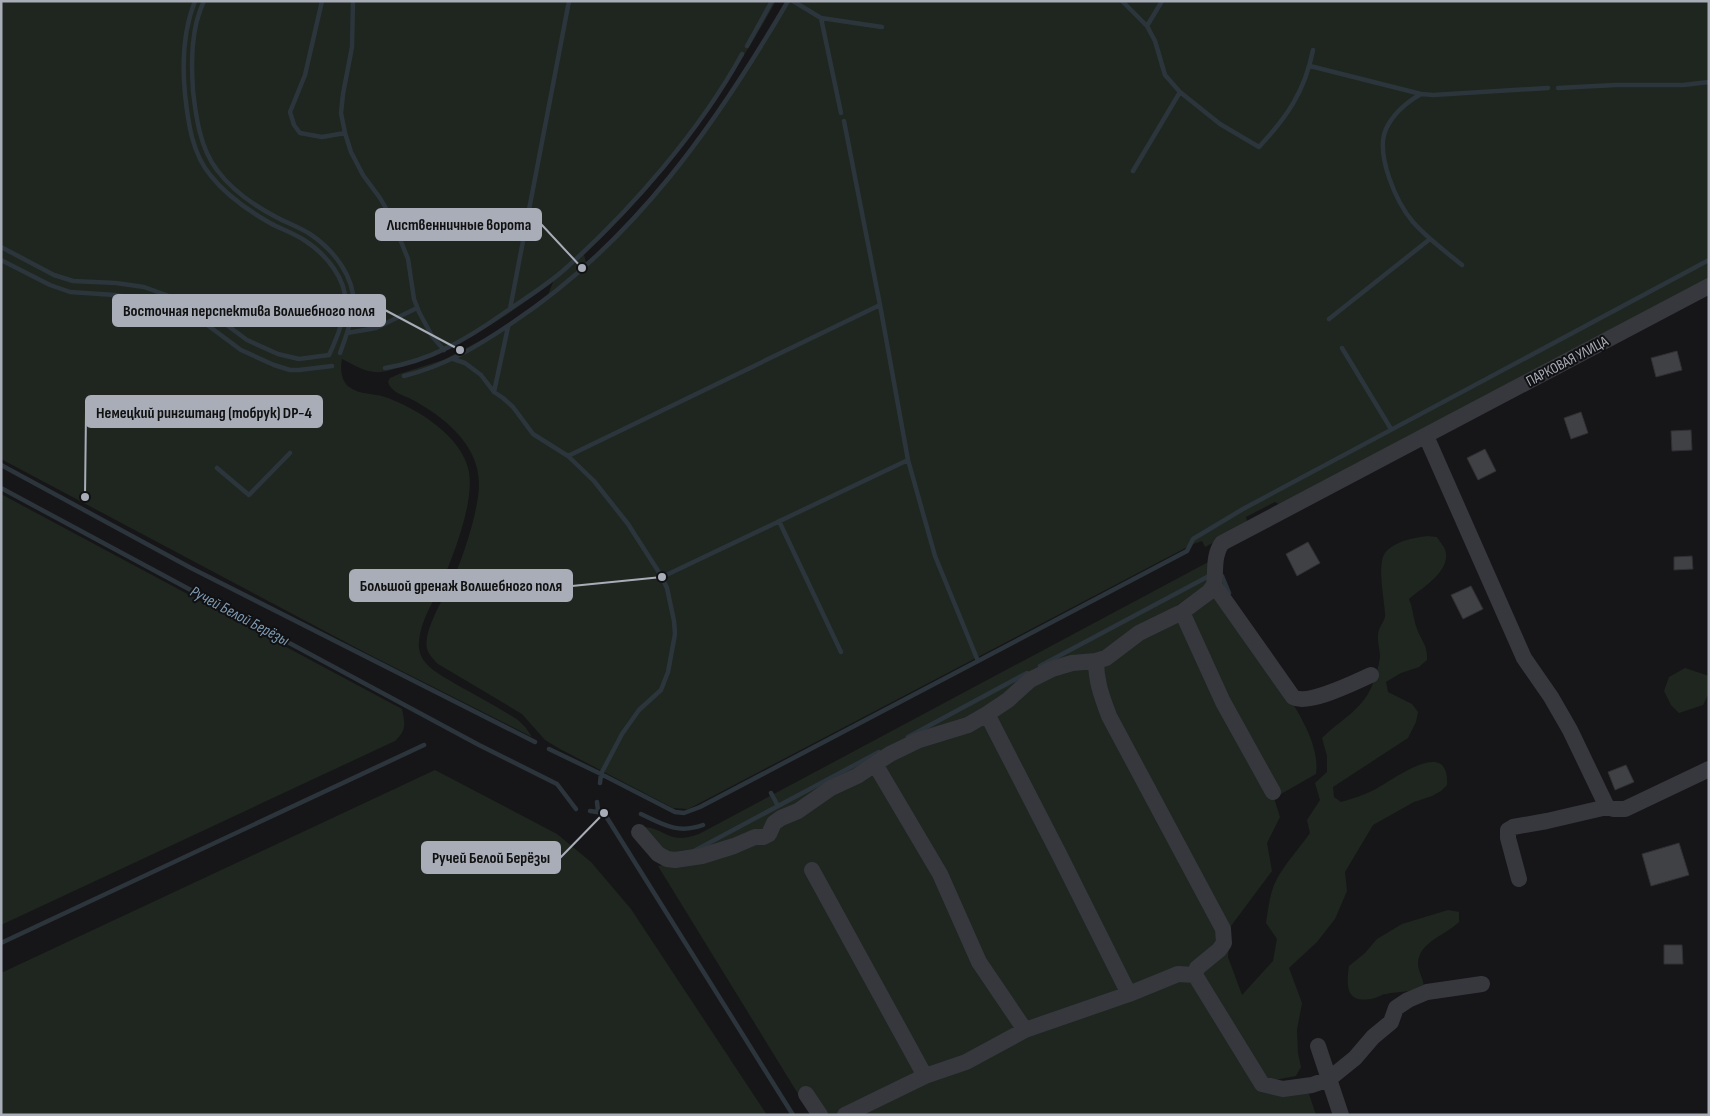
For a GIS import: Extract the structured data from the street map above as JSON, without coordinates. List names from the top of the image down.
{
  "streets": {
    "street": ["ПАРКОВАЯ УЛИЦА"]
  },
  "water": ["Ручей Белой Берёзы"],
  "places": [
    "Лиственничные ворота",
    "Восточная перспектива Волшебного поля",
    "Немецкий рингштанд (тобрук) DP-4",
    "Большой дренаж Волшебного поля",
    "Ручей Белой Берёзы"
  ]
}
